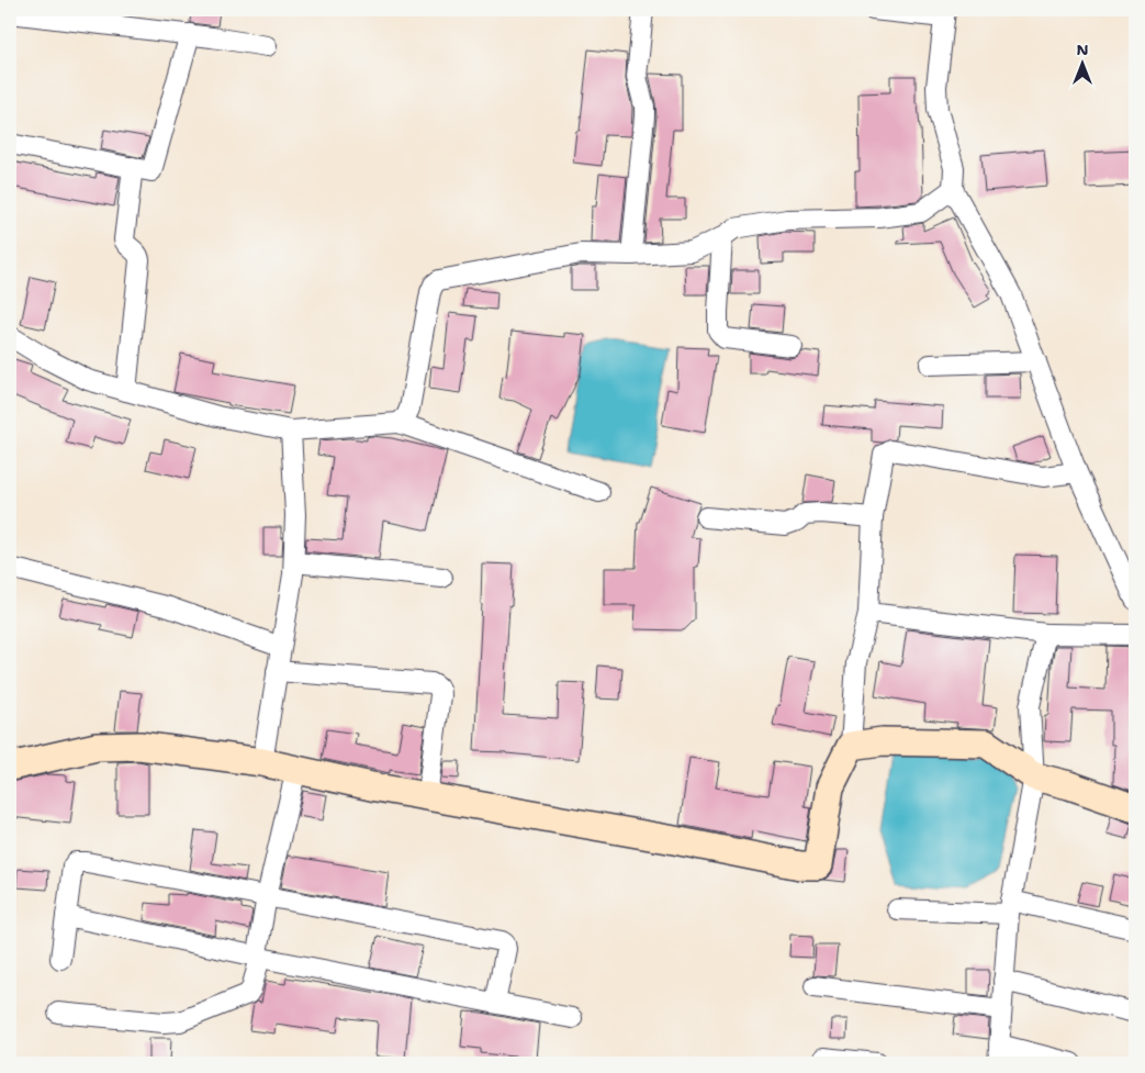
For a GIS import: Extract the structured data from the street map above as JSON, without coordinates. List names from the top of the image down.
{
  "north": "top"
}
